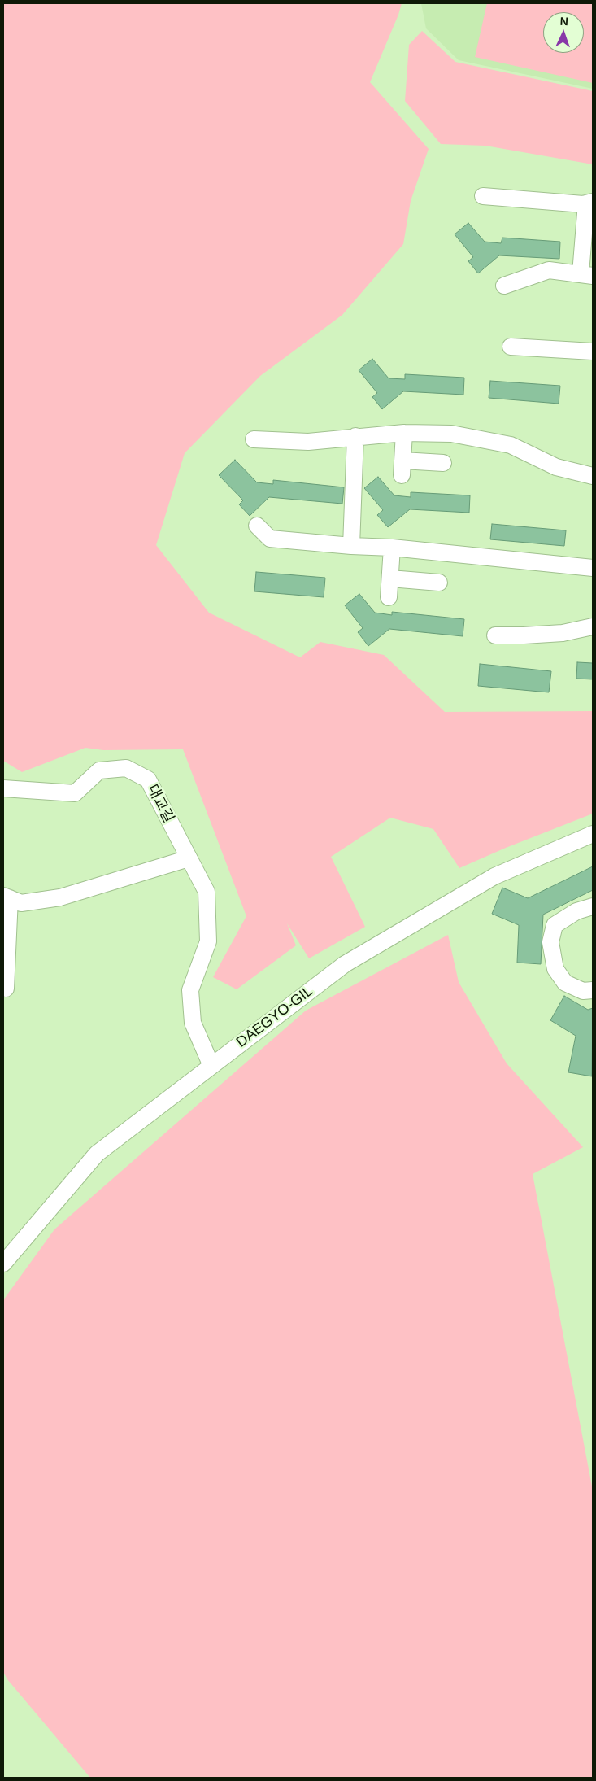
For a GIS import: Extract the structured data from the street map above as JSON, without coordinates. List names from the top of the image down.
{
  "streets": {
    "street": ["대교길", "DAEGYO-GIL"]
  },
  "crossings": [
    ["대교길", "DAEGYO-GIL"]
  ],
  "north": "top"
}
